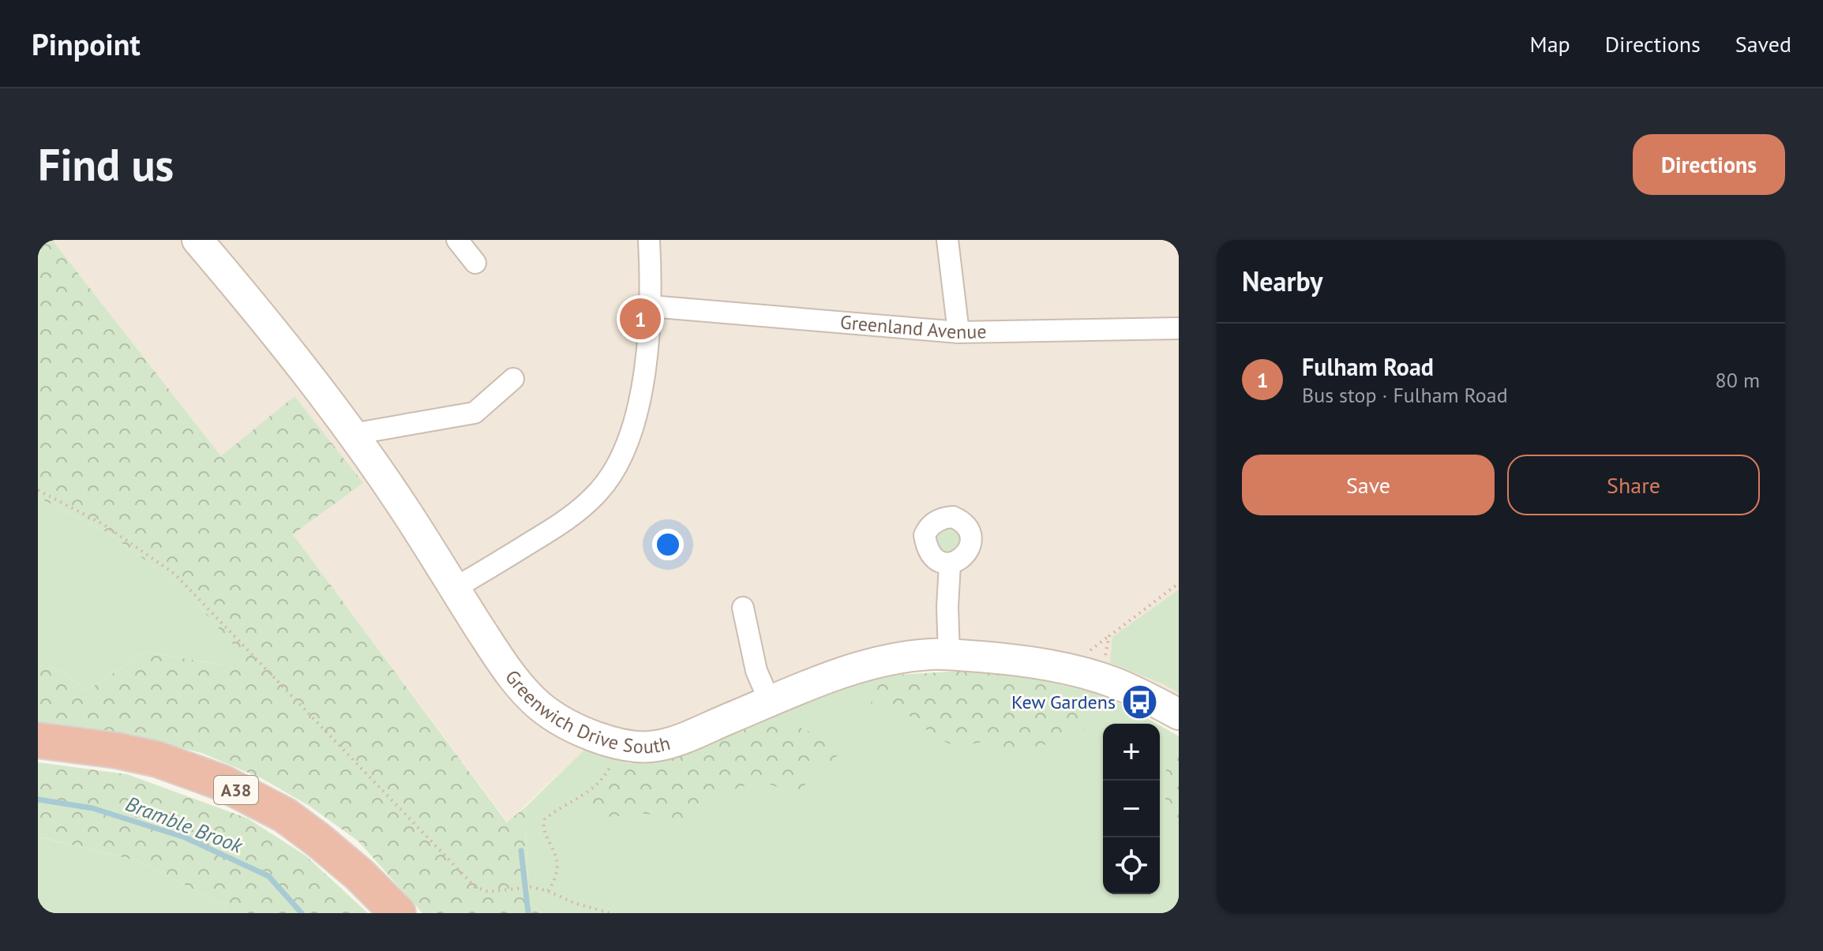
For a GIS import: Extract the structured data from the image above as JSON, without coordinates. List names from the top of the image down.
{
  "streets": {
    "highway": ["A38"],
    "street": ["Greenland Avenue", "Greenwich Drive South"]
  },
  "water": ["Bramble Brook"],
  "places": {
    "bus stop": ["Kew Gardens"]
  },
  "page": {
    "header": "Pinpoint",
    "nav": ["Map", "Directions", "Saved"],
    "buttons": [
      "Directions",
      ["Save", "Share"]
    ],
    "title": "Find us",
    "heading": "Nearby",
    "pins": "1",
    "list": [
      {
        "mark": "1",
        "name": "Fulham Road",
        "note": "Bus stop · Fulham Road",
        "value": "80 m"
      }
    ],
    "map_buttons": ["+", "−"]
  }
}
